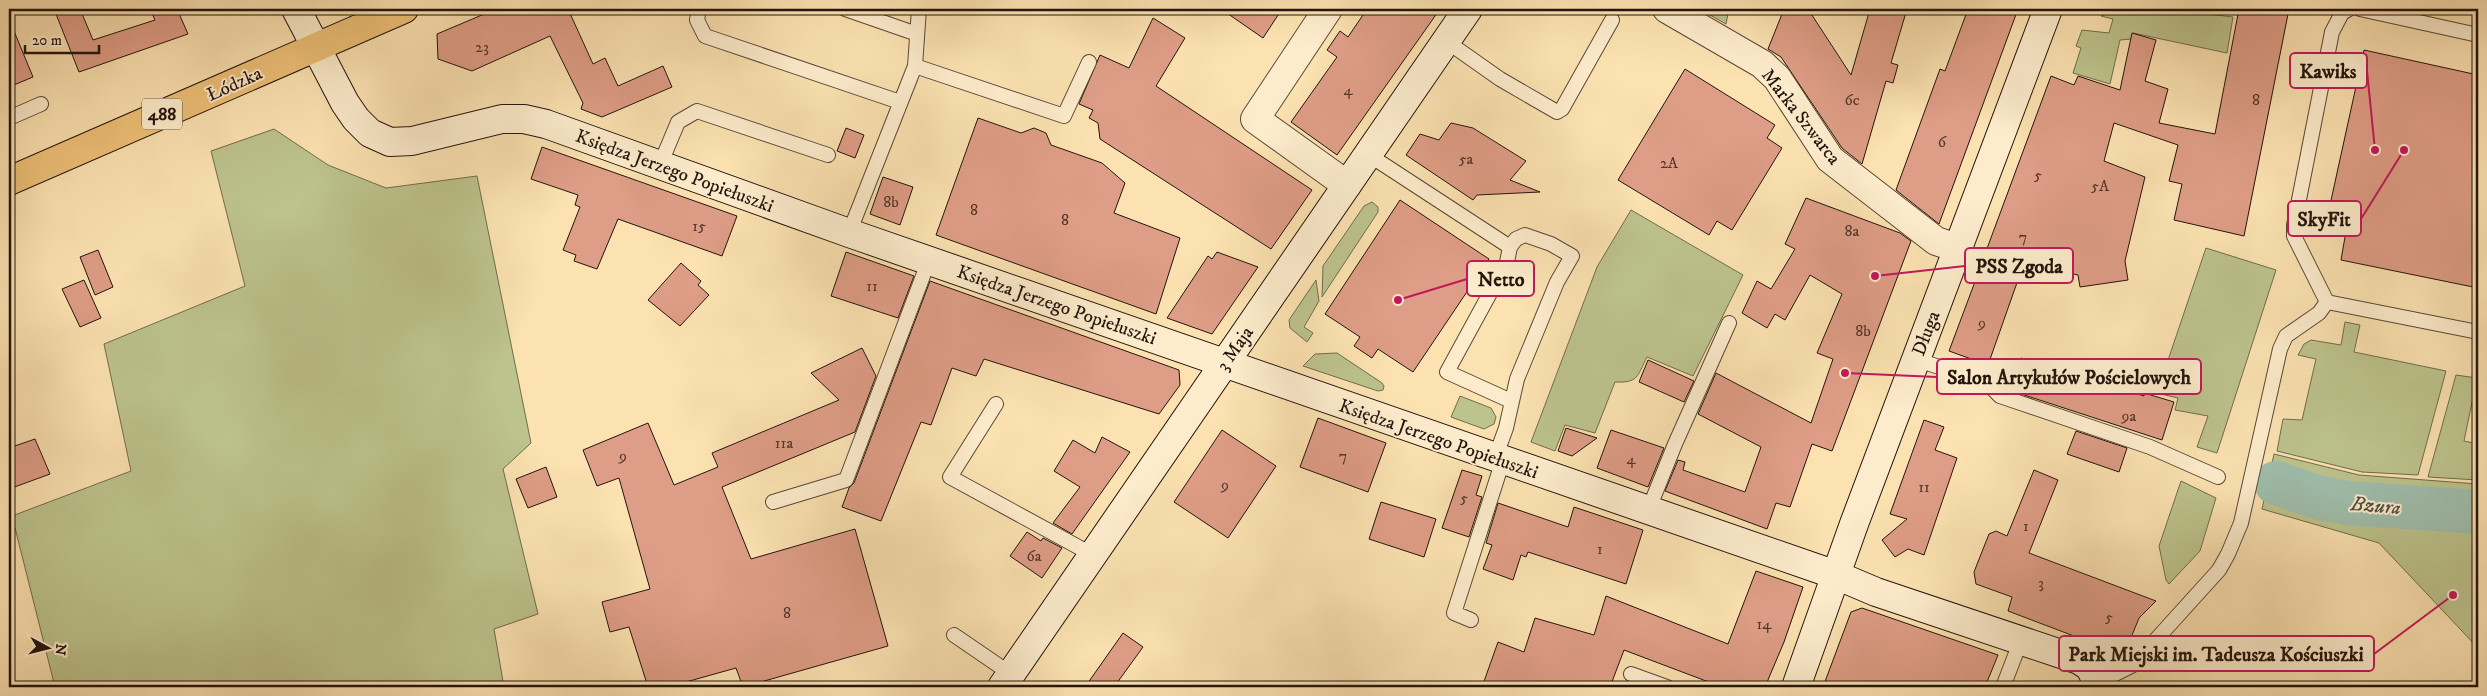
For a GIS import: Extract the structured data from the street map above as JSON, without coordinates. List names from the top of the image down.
{
  "streets": {
    "main road": ["Łódzka", "488"],
    "street": [
      "Marka Szwarca",
      "Księdza Jerzego Popiełuszki",
      "Długa",
      "3 Maja"
    ]
  },
  "crossings": [
    ["Łódzka", "Księdza Jerzego Popiełuszki"],
    ["Marka Szwarca", "Długa"],
    ["Księdza Jerzego Popiełuszki", "Długa"],
    ["Księdza Jerzego Popiełuszki", "3 Maja"]
  ],
  "water": ["Bzura"],
  "places": [
    "Kawiks",
    "SkyFit",
    "PSS Zgoda",
    "Netto",
    "Salon Artykułów Pościelowych",
    "Park Miejski im. Tadeusza Kościuszki"
  ],
  "house_numbers": [
    "23",
    "4",
    "6c",
    "8",
    "6",
    "5a",
    "2A",
    "5",
    "5A",
    "8b",
    "8",
    "8",
    "15",
    "8a",
    "7",
    "11",
    "9",
    "8b",
    "9a",
    "11a",
    "9",
    "7",
    "4",
    "9",
    "11",
    "5",
    "1",
    "1",
    "6a",
    "3",
    "8",
    "5",
    "14"
  ],
  "scale_bar": "20 m",
  "north": "right"
}
